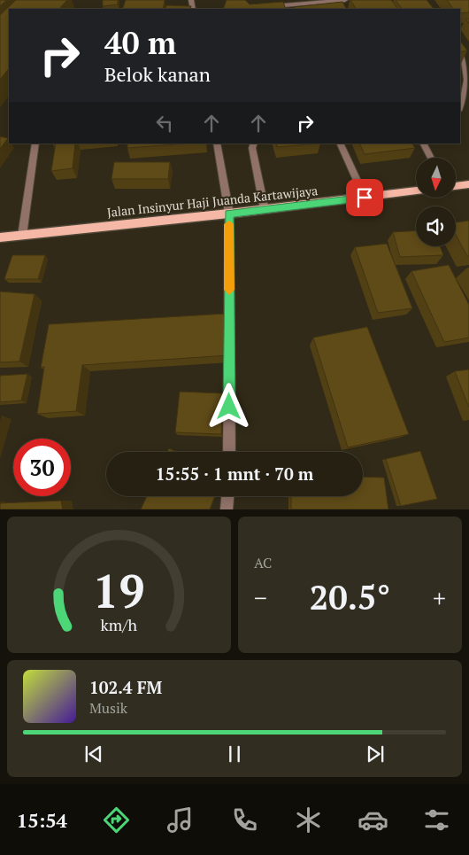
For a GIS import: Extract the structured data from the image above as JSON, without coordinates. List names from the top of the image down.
{
  "streets": {
    "main road": ["Jalan Insinyur Haji Juanda Kartawijaya"]
  },
  "north": "bottom",
  "page": {
    "turn": ["40 m", "Belok kanan"],
    "limit": "30",
    "trip": "15:55 · 1 mnt · 70 m",
    "tile": "AC",
    "heat": ["−", "20.5°", "+"],
    "song": ["102.4 FM", "Musik"],
    "tabs": "15:54",
    "gauge": ["19", "km/h"]
  }
}
